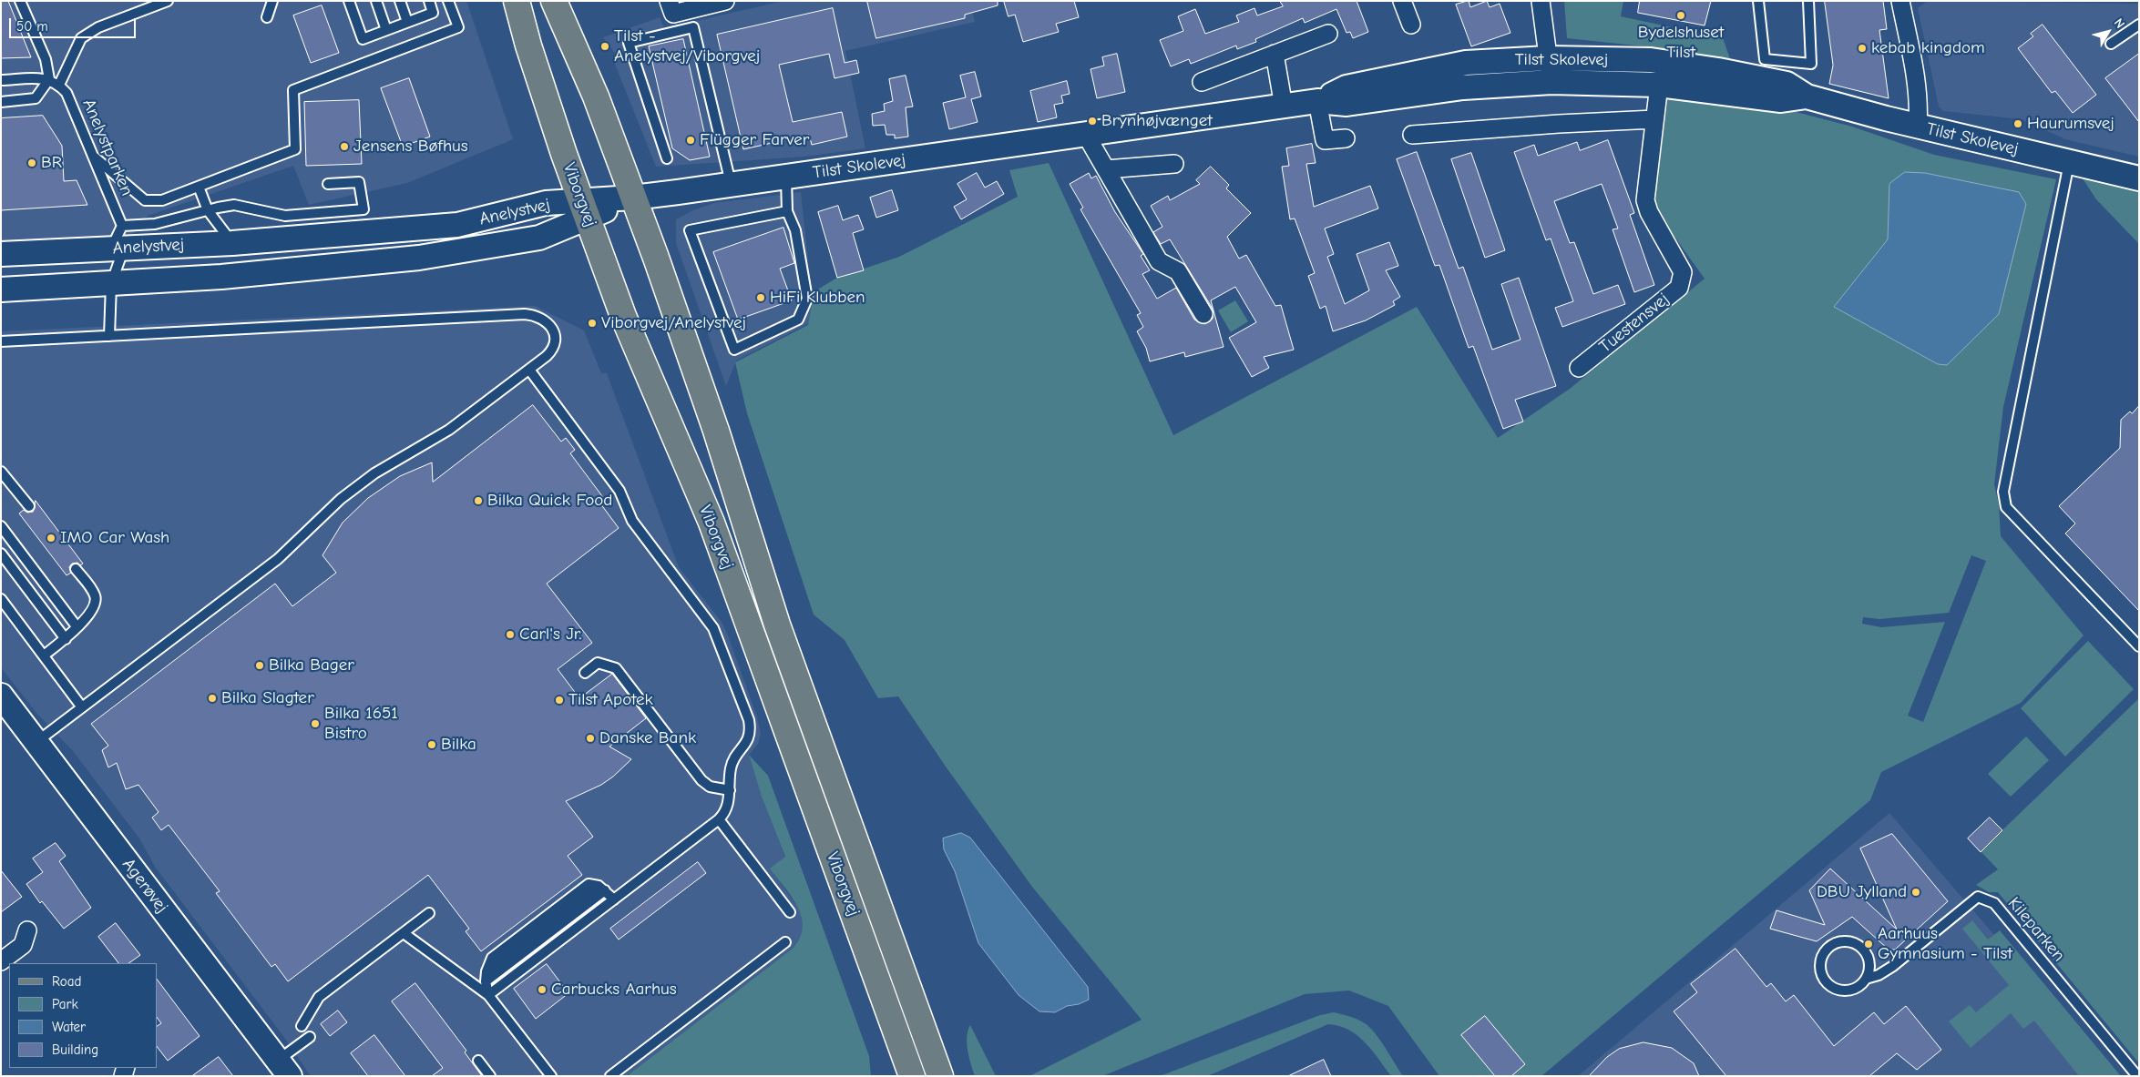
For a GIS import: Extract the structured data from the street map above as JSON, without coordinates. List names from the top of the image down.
{
  "streets": {
    "main road": ["Viborgvej"],
    "street": [
      "Tilst Skolevej",
      "Anelystvej",
      "Tuestensvej",
      "Agerøvej"
    ],
    "lane": ["Anelystparken", "Kileparken"]
  },
  "crossings": [
    ["Tilst Skolevej", "Viborgvej"],
    ["Tilst Skolevej", "Anelystvej"],
    ["Tilst Skolevej", "Tuestensvej"],
    ["Anelystparken", "Anelystvej"],
    ["Viborgvej", "Anelystvej"]
  ],
  "places": [
    "Bydelshuset Tilst",
    "Tilst - Anelystvej/Viborgvej",
    "kebab kingdom",
    "Brynhøjvænget",
    "Haurumsvej",
    "Flügger Farver",
    "Jensens Bøfhus",
    "BR",
    "HiFi Klubben",
    "Viborgvej/Anelystvej",
    "Bilka Quick Food",
    "IMO Car Wash",
    "Carl's Jr.",
    "Bilka Bager",
    "Bilka Slagter",
    "Tilst Apotek",
    "Bilka 1651 Bistro",
    "Danske Bank",
    "Bilka",
    "DBU Jylland",
    "Aarhuus Gymnasium - Tilst",
    "Carbucks Aarhus"
  ],
  "legend": [
    "Road",
    "Park",
    "Water",
    "Building"
  ],
  "scale_bar": "50 m",
  "north": "top right"
}
